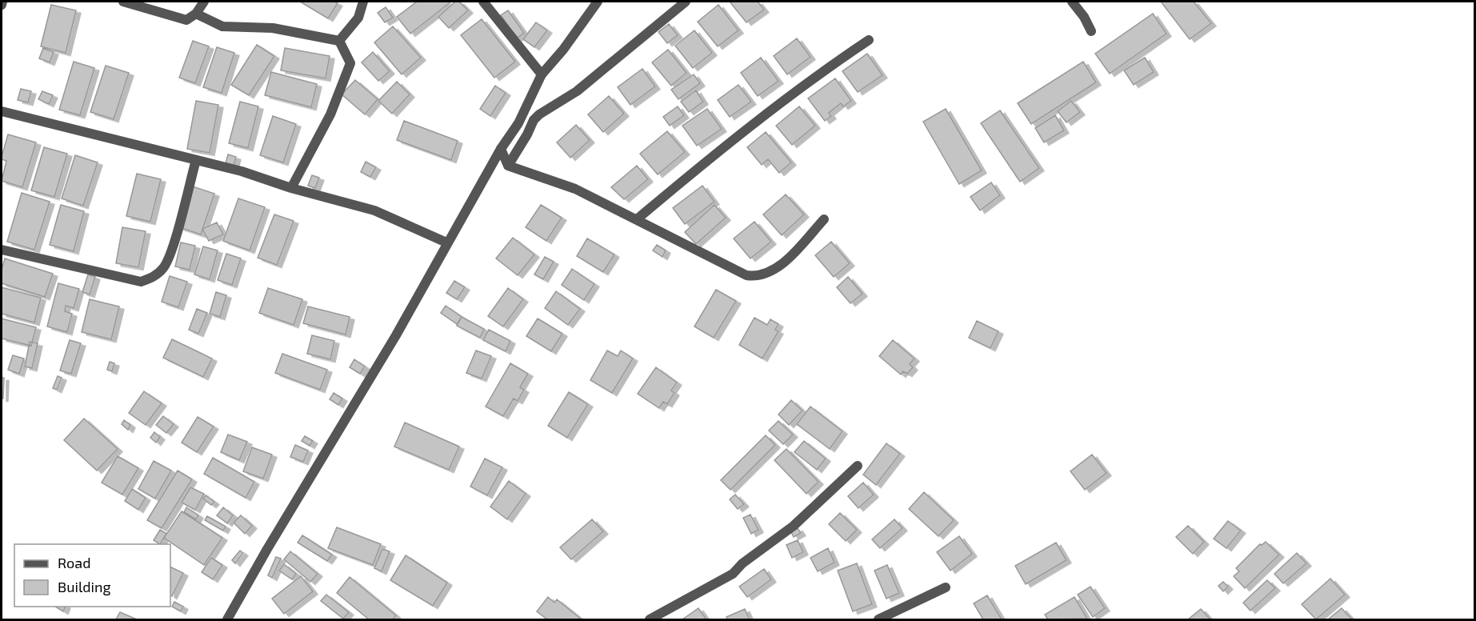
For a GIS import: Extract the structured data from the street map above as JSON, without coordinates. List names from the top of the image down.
{
  "legend": ["Road", "Building"]
}
